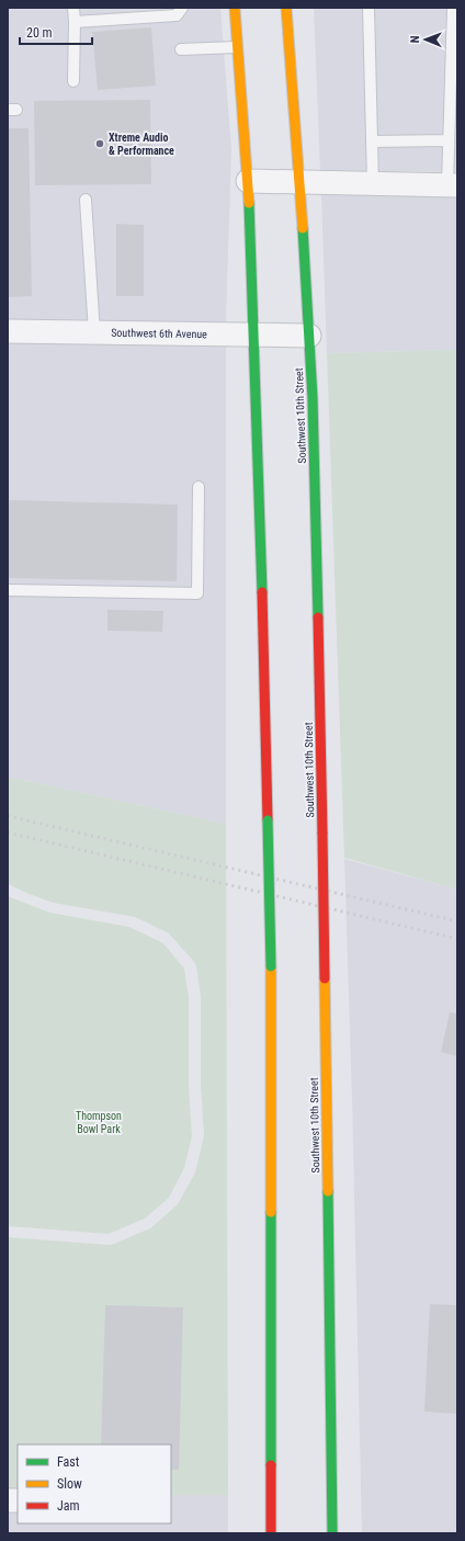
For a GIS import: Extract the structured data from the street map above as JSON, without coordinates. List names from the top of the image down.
{
  "streets": {
    "main road": ["Southwest 10th Street"],
    "street": ["Southwest 6th Avenue"]
  },
  "crossings": [
    ["Southwest 6th Avenue", "Southwest 10th Street"]
  ],
  "parks": ["Thompson Bowl Park"],
  "places": ["Xtreme Audio & Performance"],
  "legend": ["Fast", "Slow", "Jam"],
  "scale_bar": "20 m",
  "north": "left"
}
